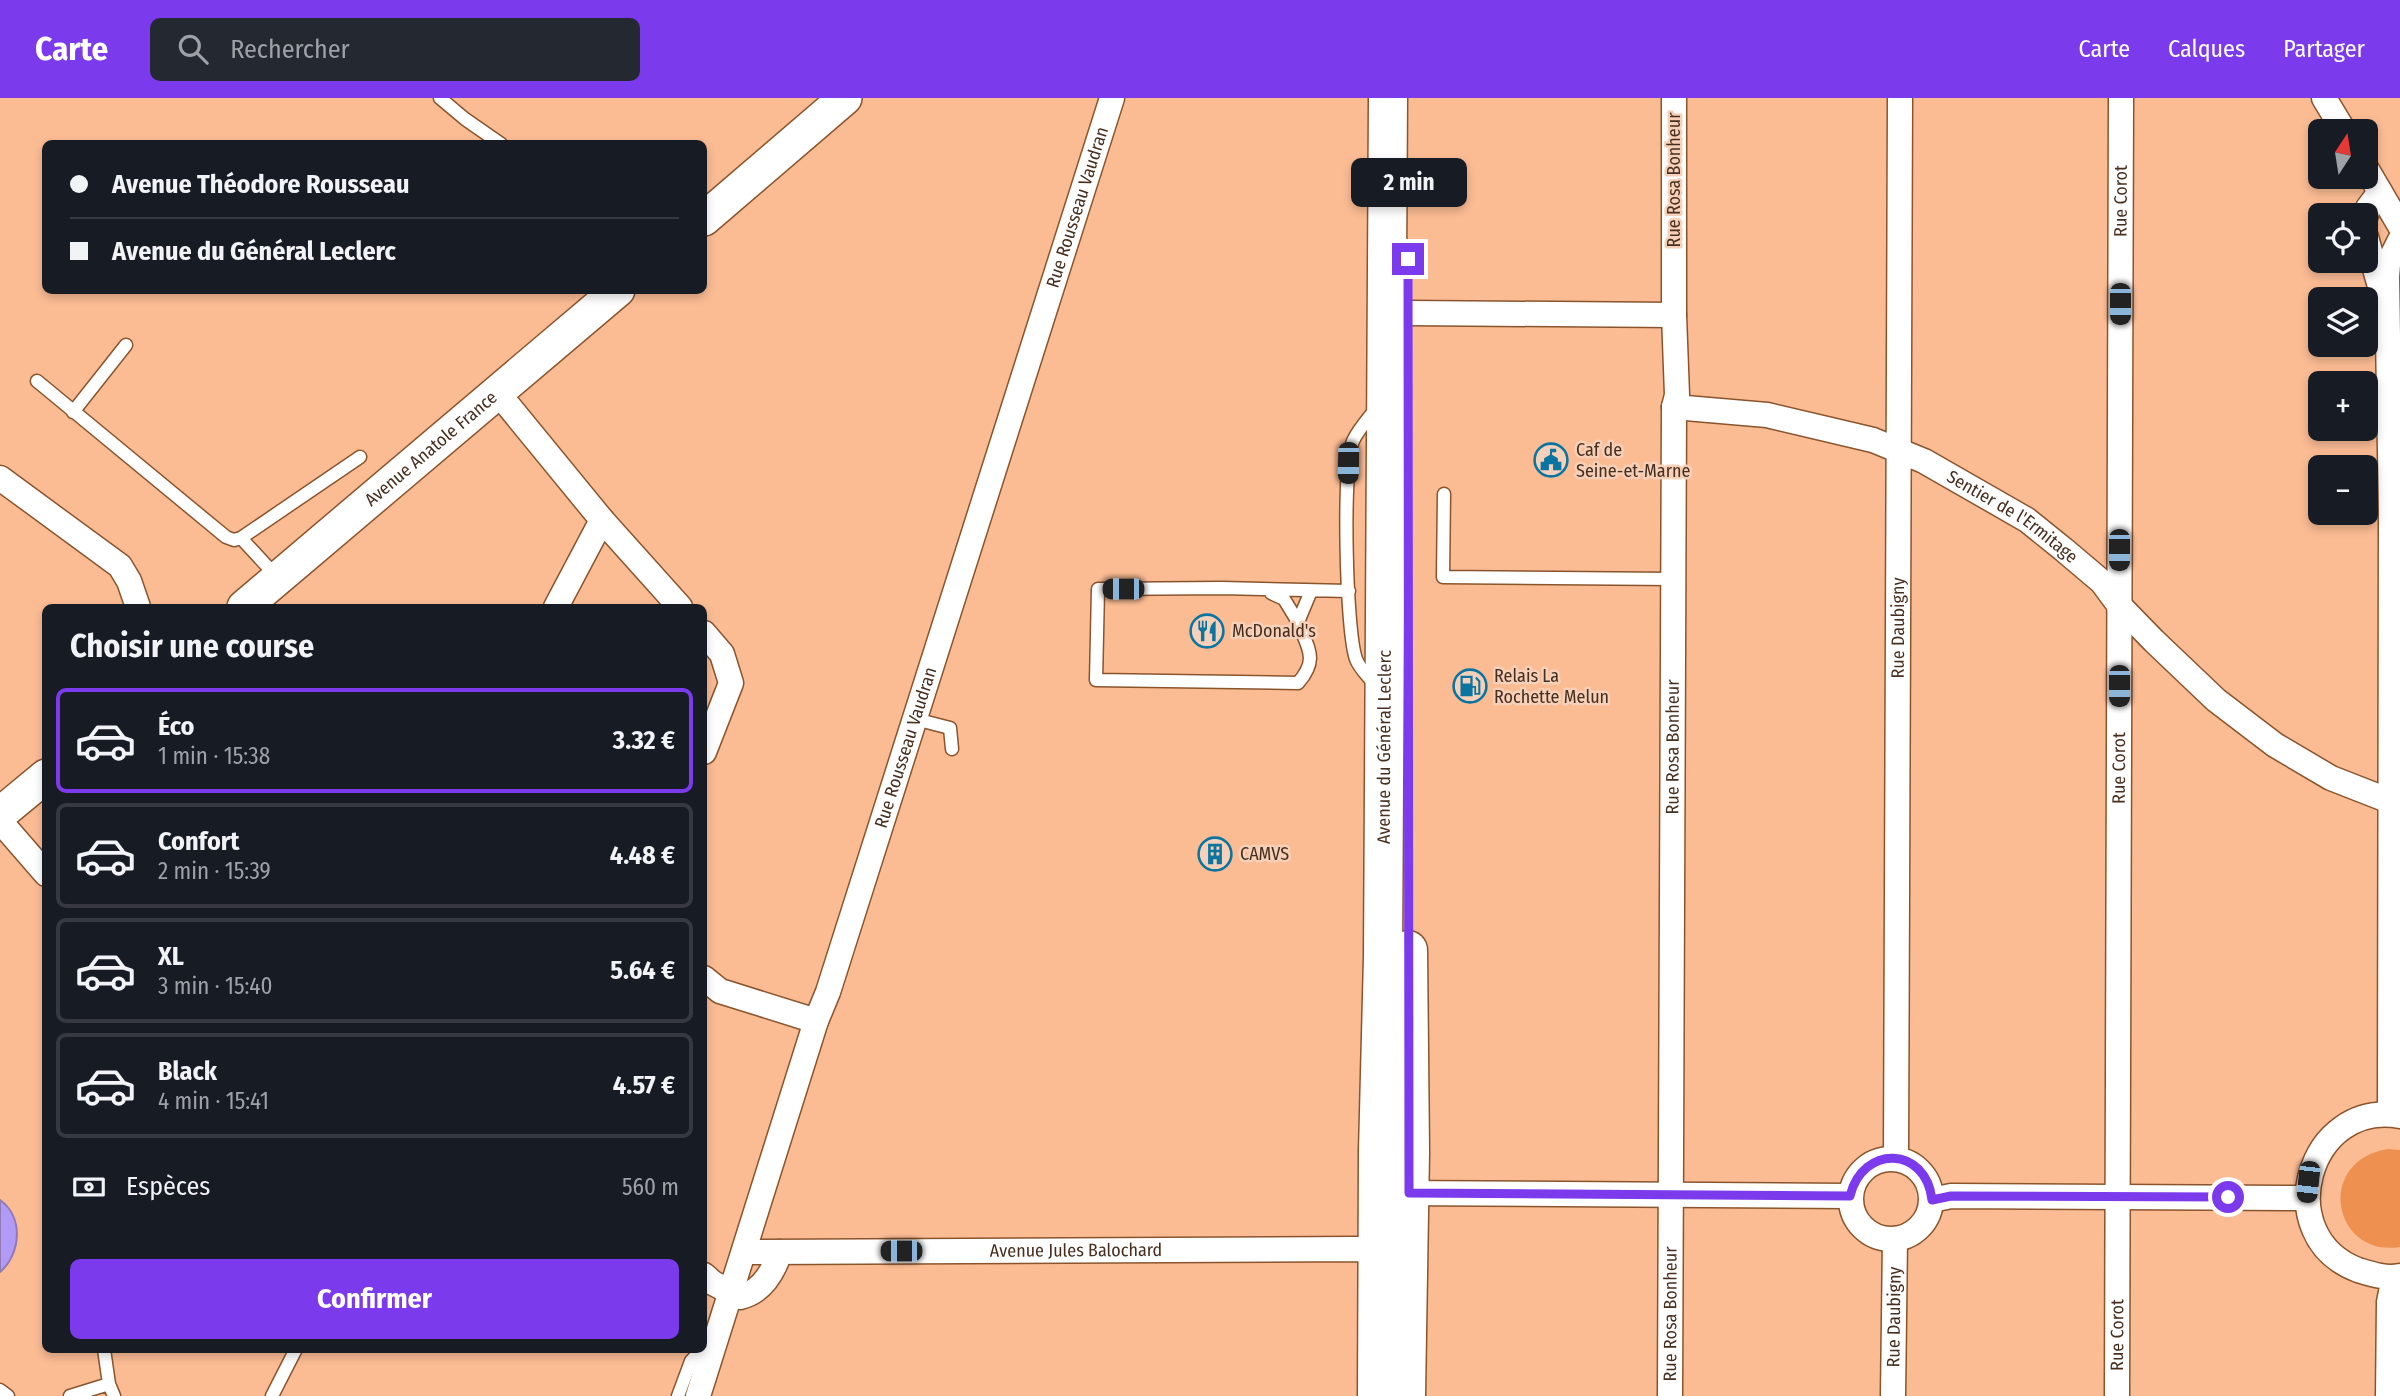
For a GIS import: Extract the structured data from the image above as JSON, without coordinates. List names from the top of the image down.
{
  "streets": {
    "main road": ["Avenue Anatole France", "Avenue du Général Leclerc"],
    "street": [
      "Rue Rosa Bonheur",
      "Rue Corot",
      "Rue Rousseau Vaudran",
      "Sentier de l'Ermitage",
      "Rue Daubigny",
      "Avenue Jules Balochard"
    ]
  },
  "crossings": [
    ["Rue Rosa Bonheur", "Sentier de l'Ermitage"],
    ["Rue Corot", "Sentier de l'Ermitage"],
    ["Rue Rousseau Vaudran", "Avenue Jules Balochard"],
    ["Sentier de l'Ermitage", "Rue Daubigny"],
    ["Avenue du Général Leclerc", "Avenue Jules Balochard"]
  ],
  "places": {
    "public building": ["Caf de Seine-et-Marne"],
    "restaurant": ["McDonald's"],
    "fuel station": ["Relais La Rochette Melun"],
    "building": ["CAMVS"]
  },
  "north": "top",
  "page": {
    "header": "Carte",
    "search": "Rechercher",
    "nav": ["Carte", "Calques", "Partager"],
    "map_buttons": ["+", "−"],
    "banner": ["Avenue Théodore Rousseau", "Avenue du Général Leclerc"],
    "bubble": "2 min",
    "heading": "Choisir une course",
    "list": [
      {
        "name": "Éco",
        "note": "1 min · 15:38",
        "value": "3.32 €"
      },
      {
        "name": "Confort",
        "note": "2 min · 15:39",
        "value": "4.48 €"
      },
      {
        "name": "XL",
        "note": "3 min · 15:40",
        "value": "5.64 €"
      },
      {
        "name": "Black",
        "note": "4 min · 15:41",
        "value": "4.57 €"
      }
    ],
    "pay": ["Espèces", "560 m"],
    "buttons": "Confirmer"
  }
}
